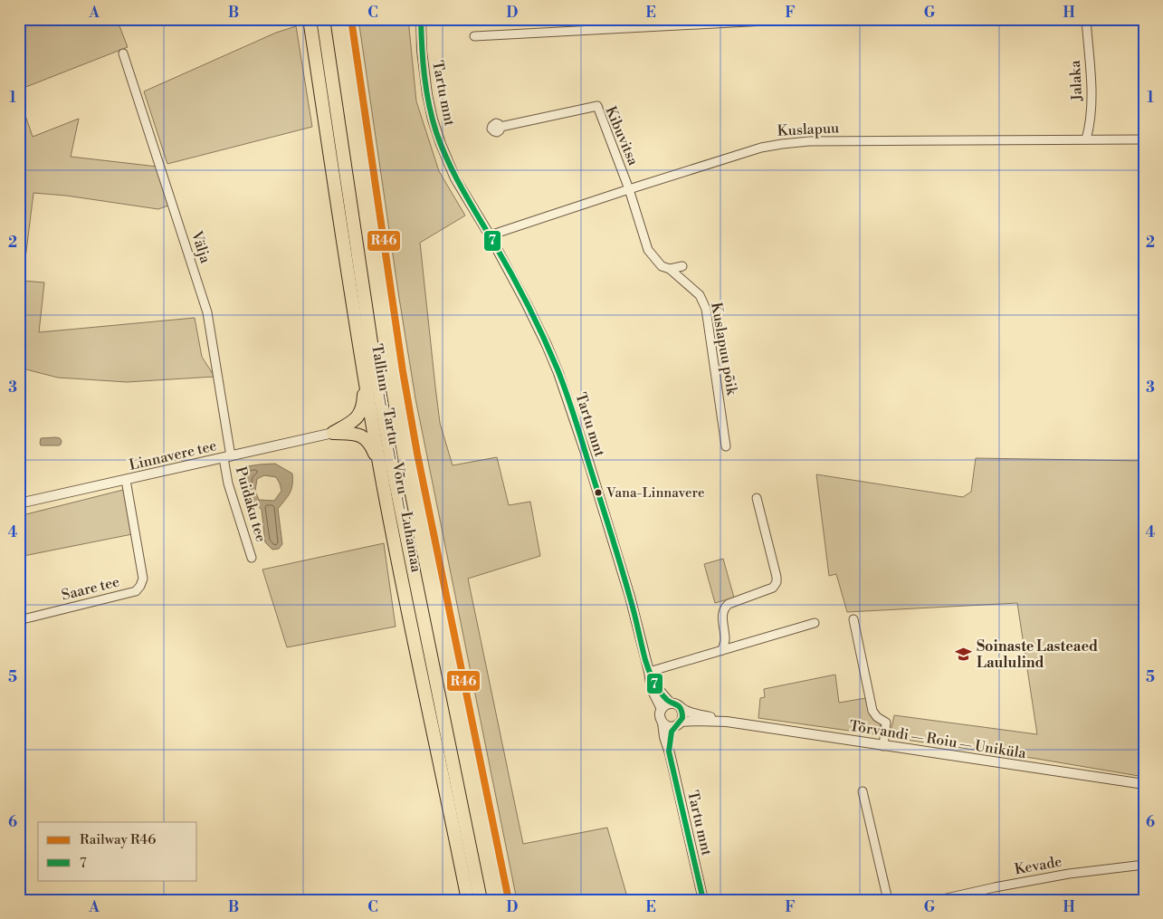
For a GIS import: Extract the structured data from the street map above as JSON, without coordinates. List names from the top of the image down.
{
  "streets": {
    "highway": ["Tallinn — Tartu — Võru — Luhamaa"],
    "street": [
      "Jalaka",
      "Tartu mnt",
      "Kuslapuu",
      "Kibuvitsa",
      "Välja",
      "Kuslapuu põik",
      "Linnavere tee",
      "Puidaku tee",
      "Saare tee",
      "Tõrvandi — Roiu — Uniküla",
      "Kevade"
    ]
  },
  "crossings": [
    ["Jalaka", "Kuslapuu"],
    ["Tartu mnt", "Kuslapuu"],
    ["Tartu mnt", "Tõrvandi — Roiu — Uniküla"],
    ["Kuslapuu", "Kibuvitsa"],
    ["Kuslapuu", "Kuslapuu põik"],
    ["Kibuvitsa", "Kuslapuu põik"],
    ["Välja", "Linnavere tee"],
    ["Välja", "Puidaku tee"],
    ["Linnavere tee", "Puidaku tee"],
    ["Linnavere tee", "Saare tee"]
  ],
  "places": {
    "other": ["Vana-Linnavere"],
    "school or university": ["Soinaste Lasteaed Laululind"]
  },
  "lines": ["rail line R46", "transit line 7"],
  "legend": ["Railway R46", "7"],
  "grid": {
    "columns": [
      "A",
      "B",
      "C",
      "D",
      "E",
      "F",
      "G",
      "H"
    ],
    "rows": [
      "1",
      "2",
      "3",
      "4",
      "5",
      "6"
    ]
  }
}
